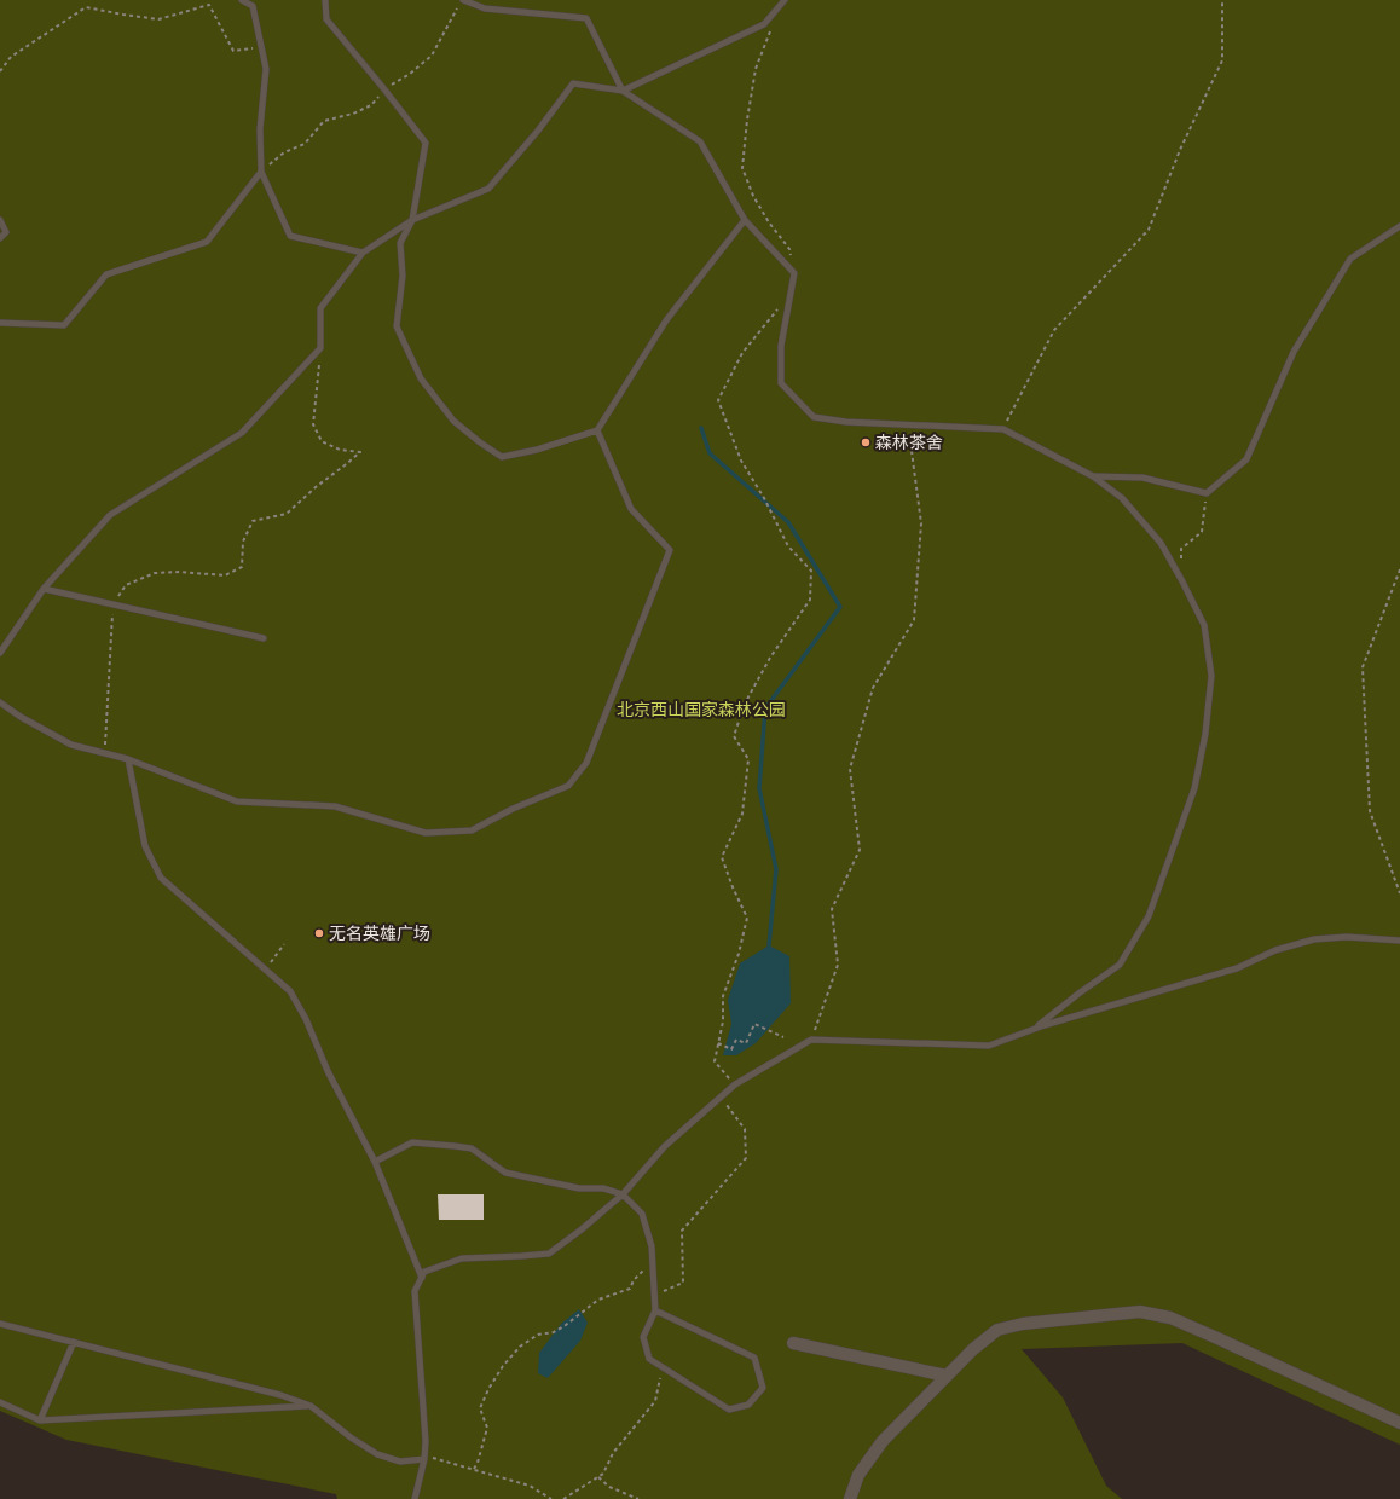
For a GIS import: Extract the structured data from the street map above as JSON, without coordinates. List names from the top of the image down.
{
  "parks": ["北京西山国家森林公园"],
  "places": ["森林茶舍", "无名英雄广场"]
}
